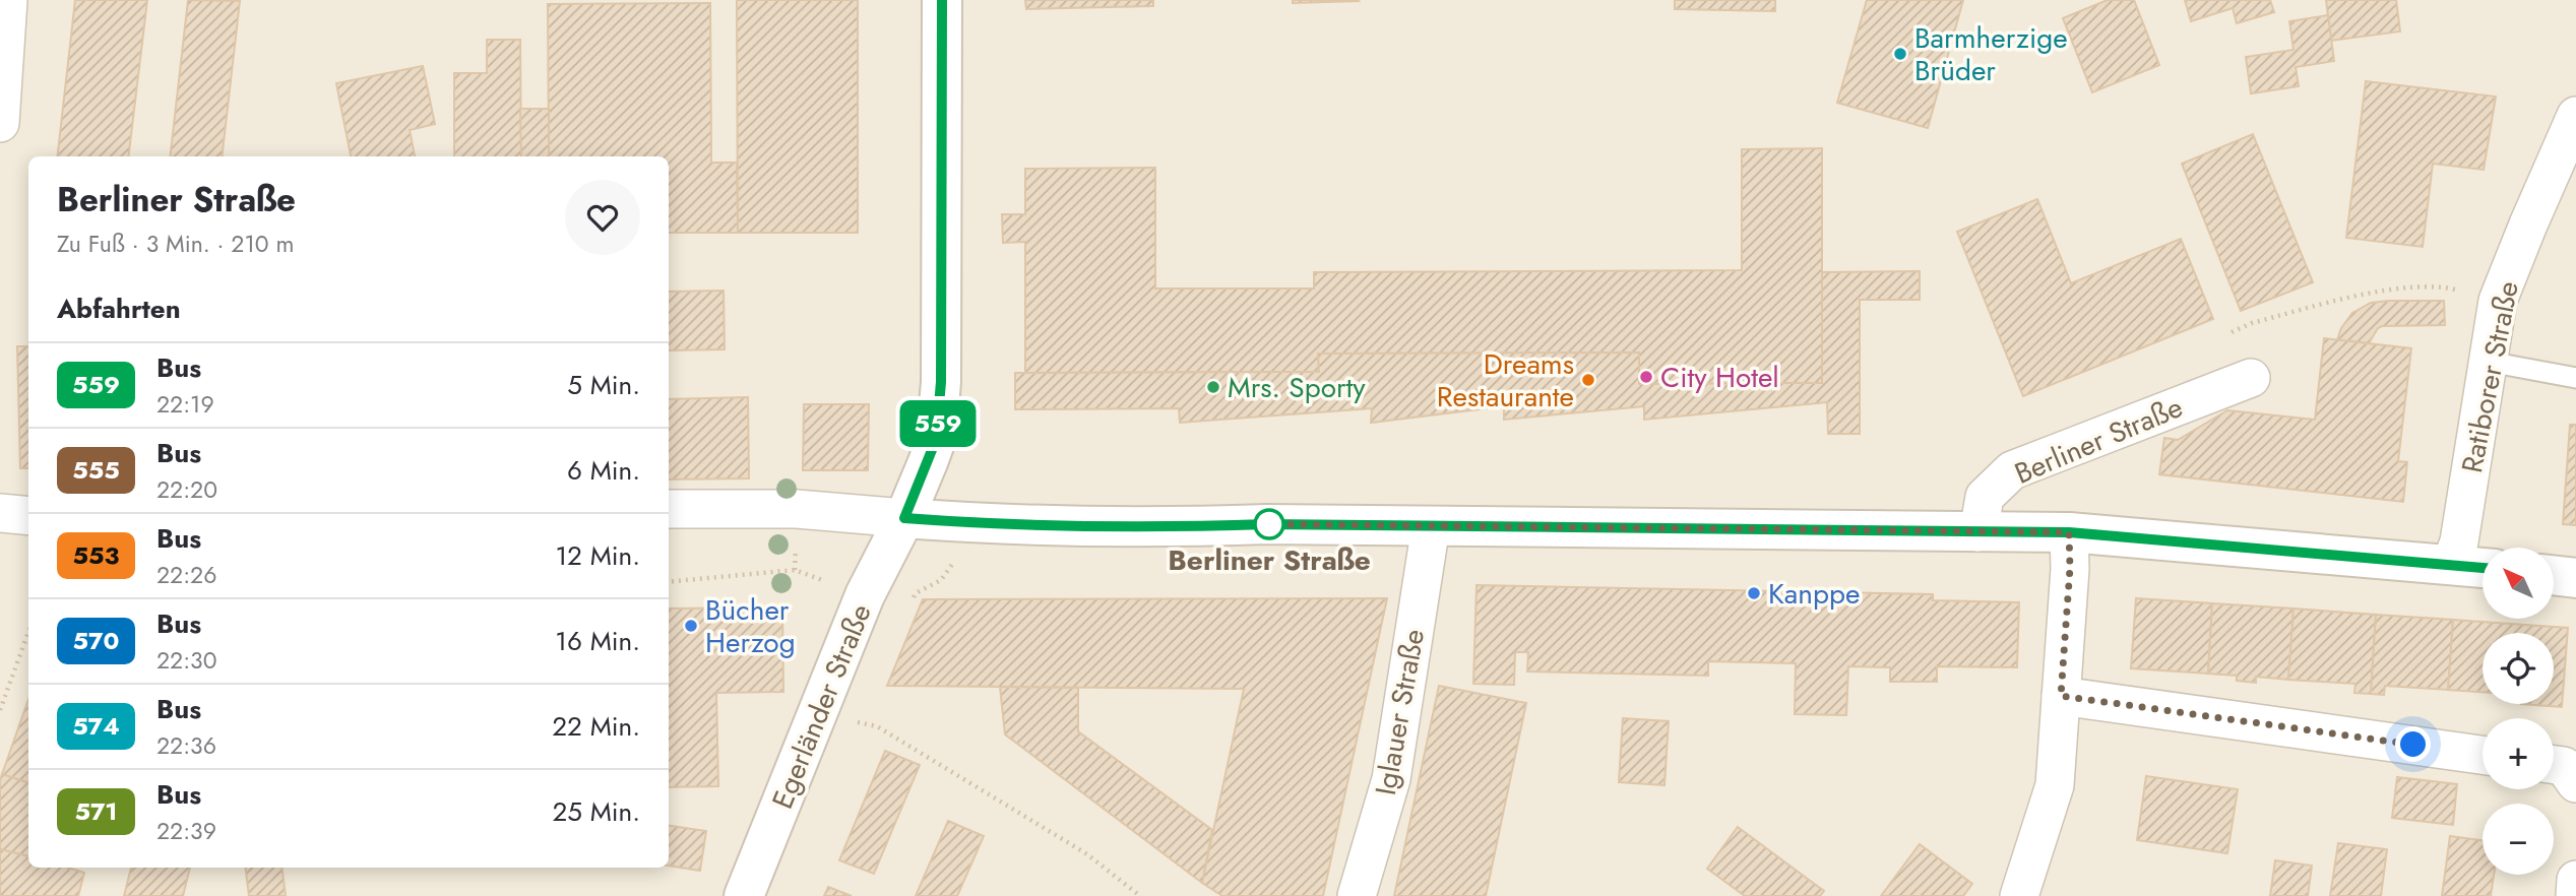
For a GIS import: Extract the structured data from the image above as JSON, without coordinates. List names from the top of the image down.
{
  "streets": {
    "street": [
      "Ratiborer Straße",
      "Berliner Straße",
      "Egerländer Straße",
      "Iglauer Straße"
    ]
  },
  "crossings": [
    ["Ratiborer Straße", "Berliner Straße"],
    ["Berliner Straße", "Egerländer Straße"],
    ["Berliner Straße", "Iglauer Straße"]
  ],
  "places": [
    "Barmherzige Brüder",
    "City Hotel",
    "Dreams Restaurante",
    "Mrs. Sporty",
    "Berliner Straße",
    "Kanppe",
    "Bücher Herzog"
  ],
  "lines": ["bus line 559"],
  "north": "top left",
  "page": {
    "on_map": "559",
    "heading": [
      ["Berliner Straße", "Zu Fuß · 3 Min. · 210 m"],
      "Abfahrten"
    ],
    "list": [
      {
        "mark": "559",
        "name": "Bus",
        "note": "22:19",
        "value": "5 Min."
      },
      {
        "mark": "555",
        "name": "Bus",
        "note": "22:20",
        "value": "6 Min."
      },
      {
        "mark": "553",
        "name": "Bus",
        "note": "22:26",
        "value": "12 Min."
      },
      {
        "mark": "570",
        "name": "Bus",
        "note": "22:30",
        "value": "16 Min."
      },
      {
        "mark": "574",
        "name": "Bus",
        "note": "22:36",
        "value": "22 Min."
      },
      {
        "mark": "571",
        "name": "Bus",
        "note": "22:39",
        "value": "25 Min."
      }
    ],
    "map_buttons": ["+", "−"]
  }
}
